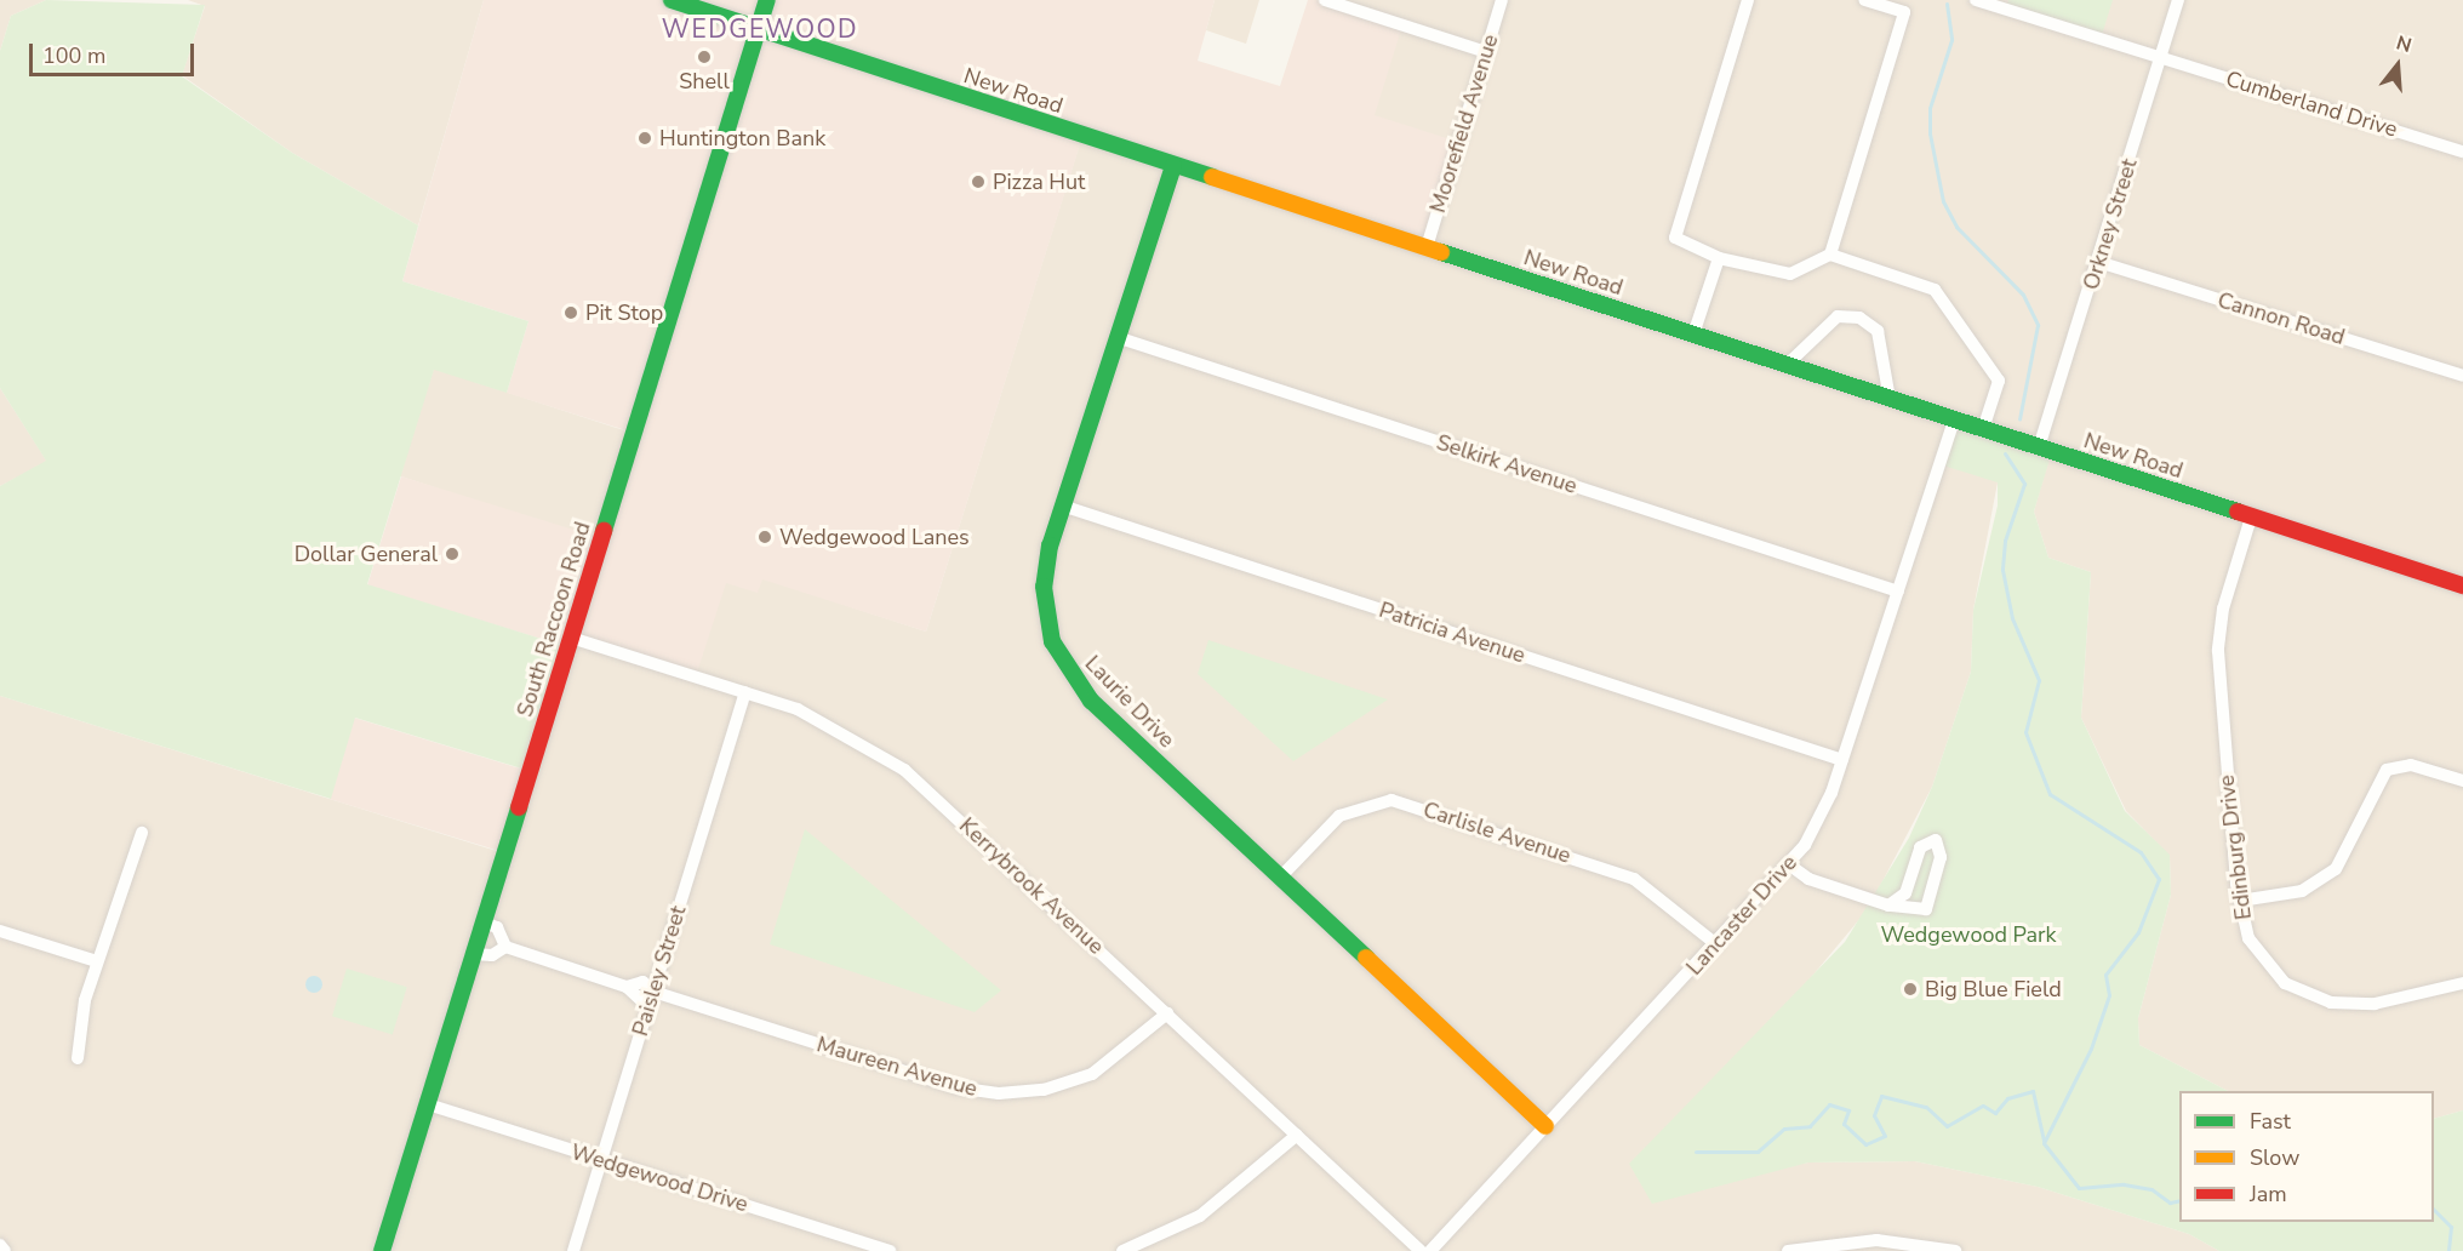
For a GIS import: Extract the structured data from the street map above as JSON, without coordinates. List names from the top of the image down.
{
  "streets": {
    "street": [
      "New Road",
      "Cumberland Drive",
      "Moorefield Avenue",
      "Orkney Street",
      "Cannon Road",
      "Selkirk Avenue",
      "South Raccoon Road",
      "Patricia Avenue",
      "Laurie Drive",
      "Carlisle Avenue",
      "Edinburg Drive",
      "Kerrybrook Avenue",
      "Lancaster Drive",
      "Paisley Street",
      "Maureen Avenue",
      "Wedgewood Drive"
    ]
  },
  "crossings": [
    ["New Road", "Moorefield Avenue"],
    ["New Road", "Orkney Street"],
    ["New Road", "South Raccoon Road"],
    ["New Road", "Laurie Drive"],
    ["New Road", "Edinburg Drive"],
    ["New Road", "Lancaster Drive"],
    ["Cumberland Drive", "Orkney Street"],
    ["Orkney Street", "Cannon Road"],
    ["Selkirk Avenue", "Laurie Drive"],
    ["Selkirk Avenue", "Lancaster Drive"],
    ["South Raccoon Road", "Kerrybrook Avenue"],
    ["South Raccoon Road", "Wedgewood Drive"],
    ["Patricia Avenue", "Laurie Drive"],
    ["Patricia Avenue", "Lancaster Drive"],
    ["Laurie Drive", "Carlisle Avenue"],
    ["Laurie Drive", "Lancaster Drive"],
    ["Carlisle Avenue", "Lancaster Drive"],
    ["Kerrybrook Avenue", "Paisley Street"],
    ["Kerrybrook Avenue", "Maureen Avenue"],
    ["Paisley Street", "Maureen Avenue"],
    ["Paisley Street", "Wedgewood Drive"]
  ],
  "districts": ["WEDGEWOOD"],
  "parks": ["Wedgewood Park"],
  "places": [
    "Shell",
    "Huntington Bank",
    "Pizza Hut",
    "Pit Stop",
    "Wedgewood Lanes",
    "Dollar General",
    "Big Blue Field"
  ],
  "legend": ["Fast", "Slow", "Jam"],
  "scale_bar": "100 m",
  "north": "top"
}
